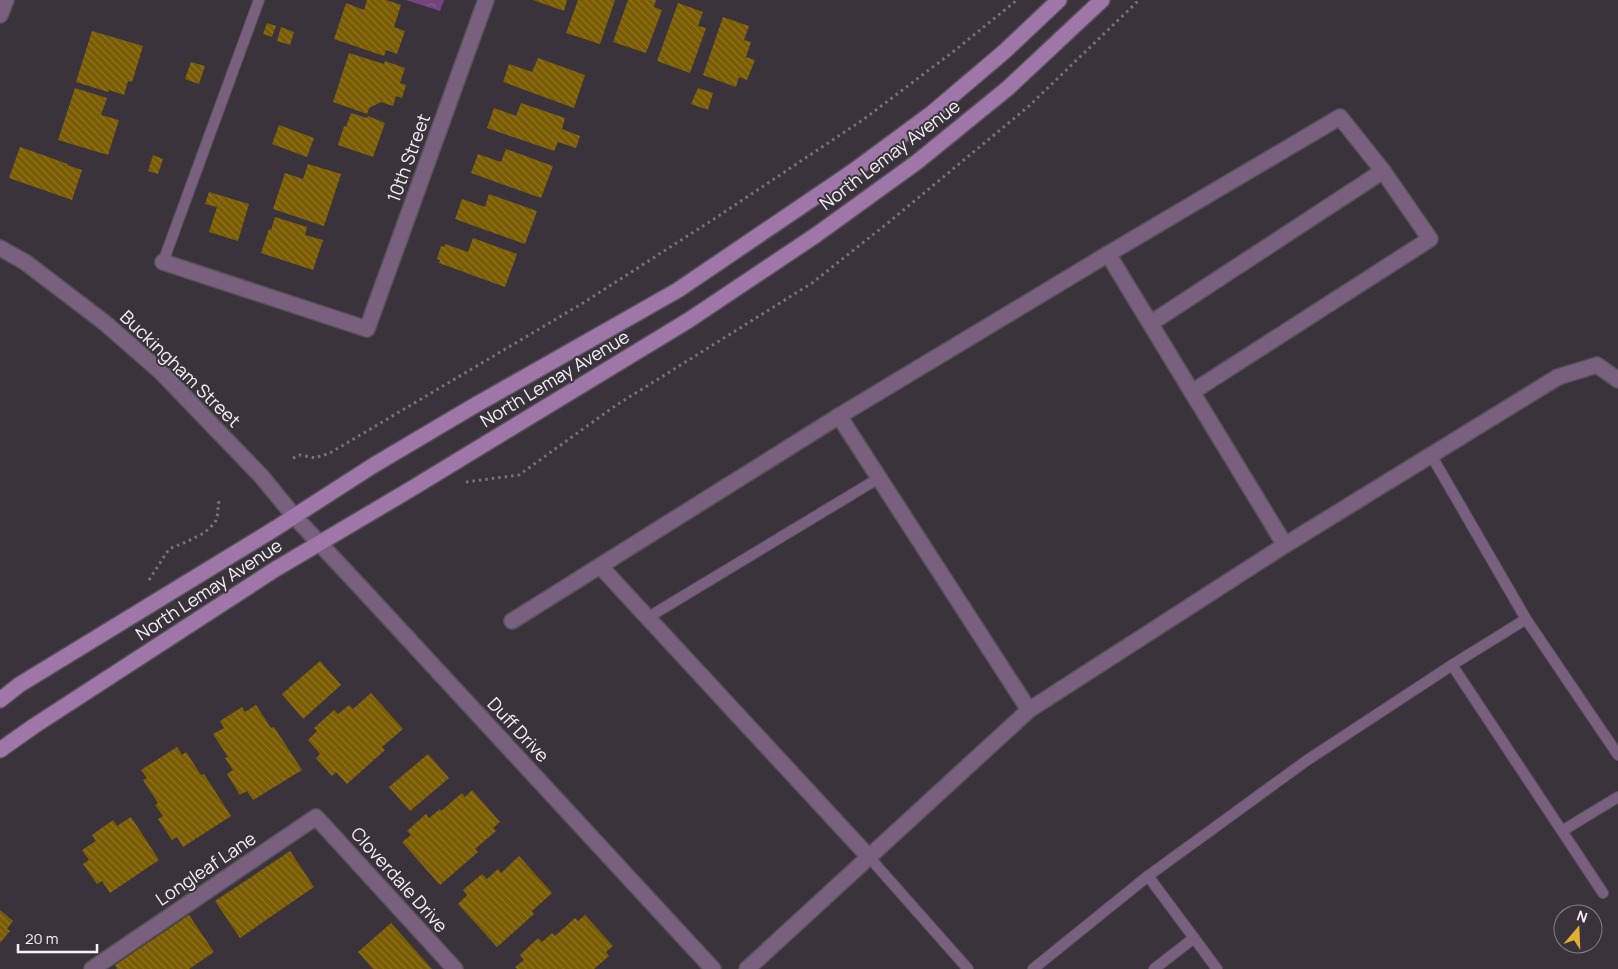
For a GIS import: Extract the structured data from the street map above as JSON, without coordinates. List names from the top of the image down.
{
  "streets": {
    "main road": ["North Lemay Avenue"],
    "street": [
      "10th Street",
      "Buckingham Street",
      "Duff Drive",
      "Longleaf Lane",
      "Cloverdale Drive"
    ]
  },
  "crossings": [
    ["North Lemay Avenue", "Buckingham Street"],
    ["North Lemay Avenue", "Duff Drive"],
    ["Buckingham Street", "Duff Drive"],
    ["Longleaf Lane", "Cloverdale Drive"]
  ],
  "scale_bar": "20 m",
  "north": "top"
}
